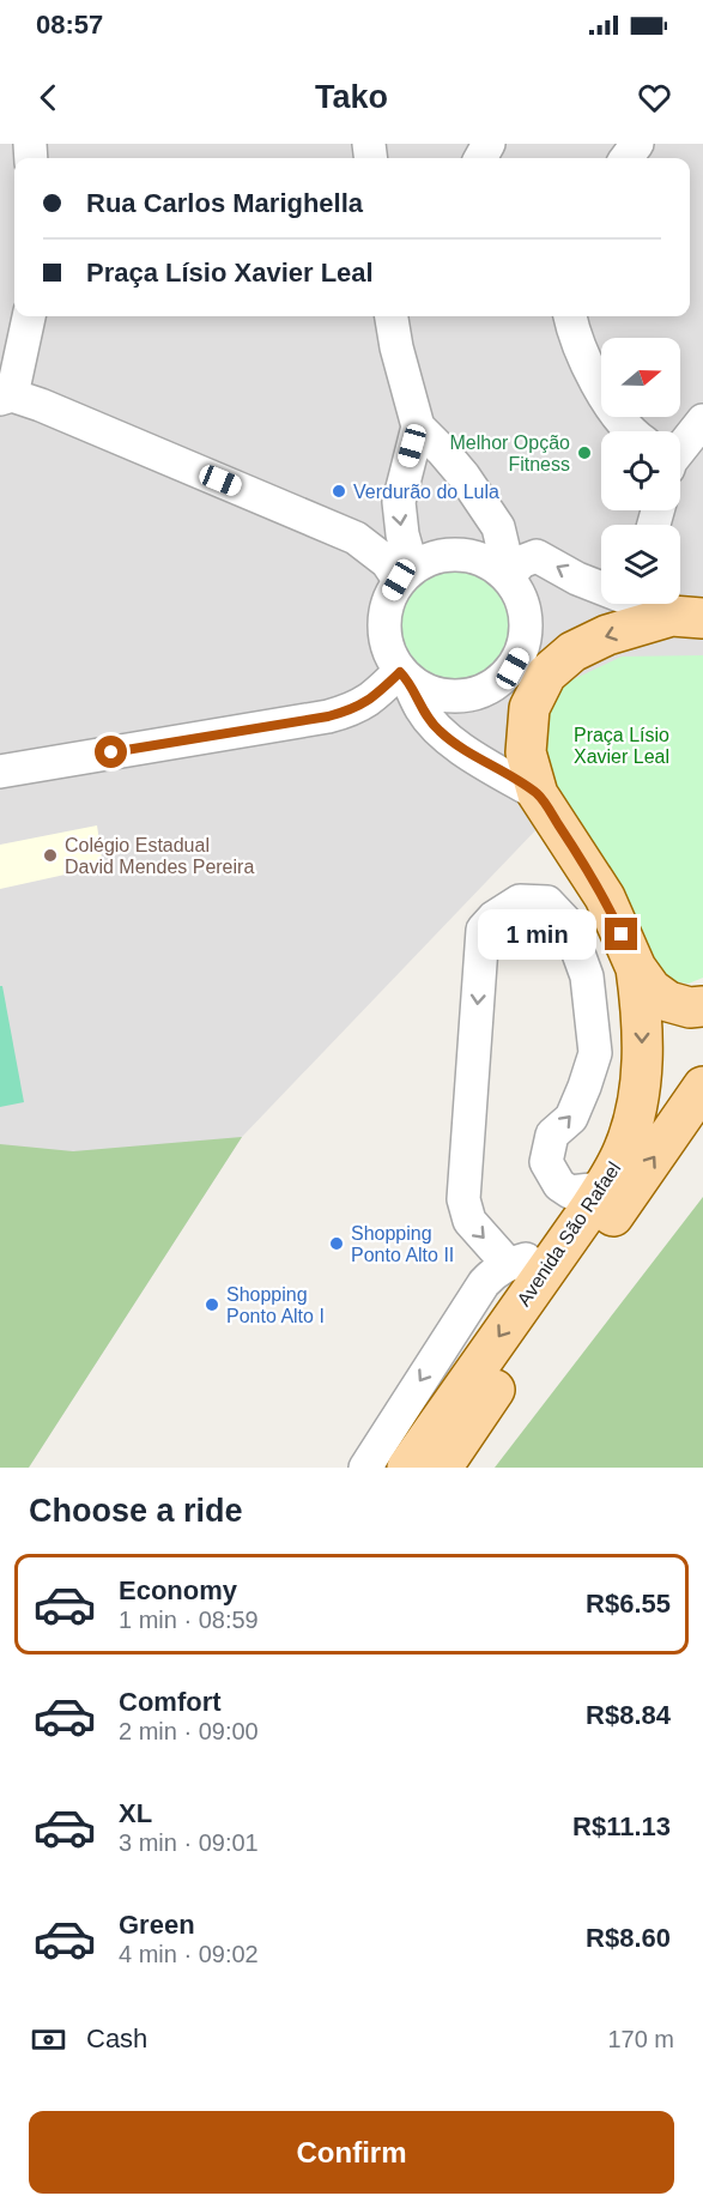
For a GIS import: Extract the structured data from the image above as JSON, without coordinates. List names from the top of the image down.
{
  "streets": {
    "main road": ["Avenida São Rafael"]
  },
  "parks": ["Praça Lísio Xavier Leal"],
  "places": [
    "Melhor Opção Fitness",
    "Verdurão do Lula",
    "Colégio Estadual David Mendes Pereira",
    "Shopping Ponto Alto II",
    "Shopping Ponto Alto I"
  ],
  "north": "right",
  "page": {
    "status": "08:57",
    "header": "Tako",
    "banner": ["Rua Carlos Marighella", "Praça Lísio Xavier Leal"],
    "bubble": "1 min",
    "heading": "Choose a ride",
    "list": [
      {
        "name": "Economy",
        "note": "1 min · 08:59",
        "value": "R$6.55"
      },
      {
        "name": "Comfort",
        "note": "2 min · 09:00",
        "value": "R$8.84"
      },
      {
        "name": "XL",
        "note": "3 min · 09:01",
        "value": "R$11.13"
      },
      {
        "name": "Green",
        "note": "4 min · 09:02",
        "value": "R$8.60"
      }
    ],
    "pay": ["Cash", "170 m"],
    "buttons": "Confirm"
  }
}
